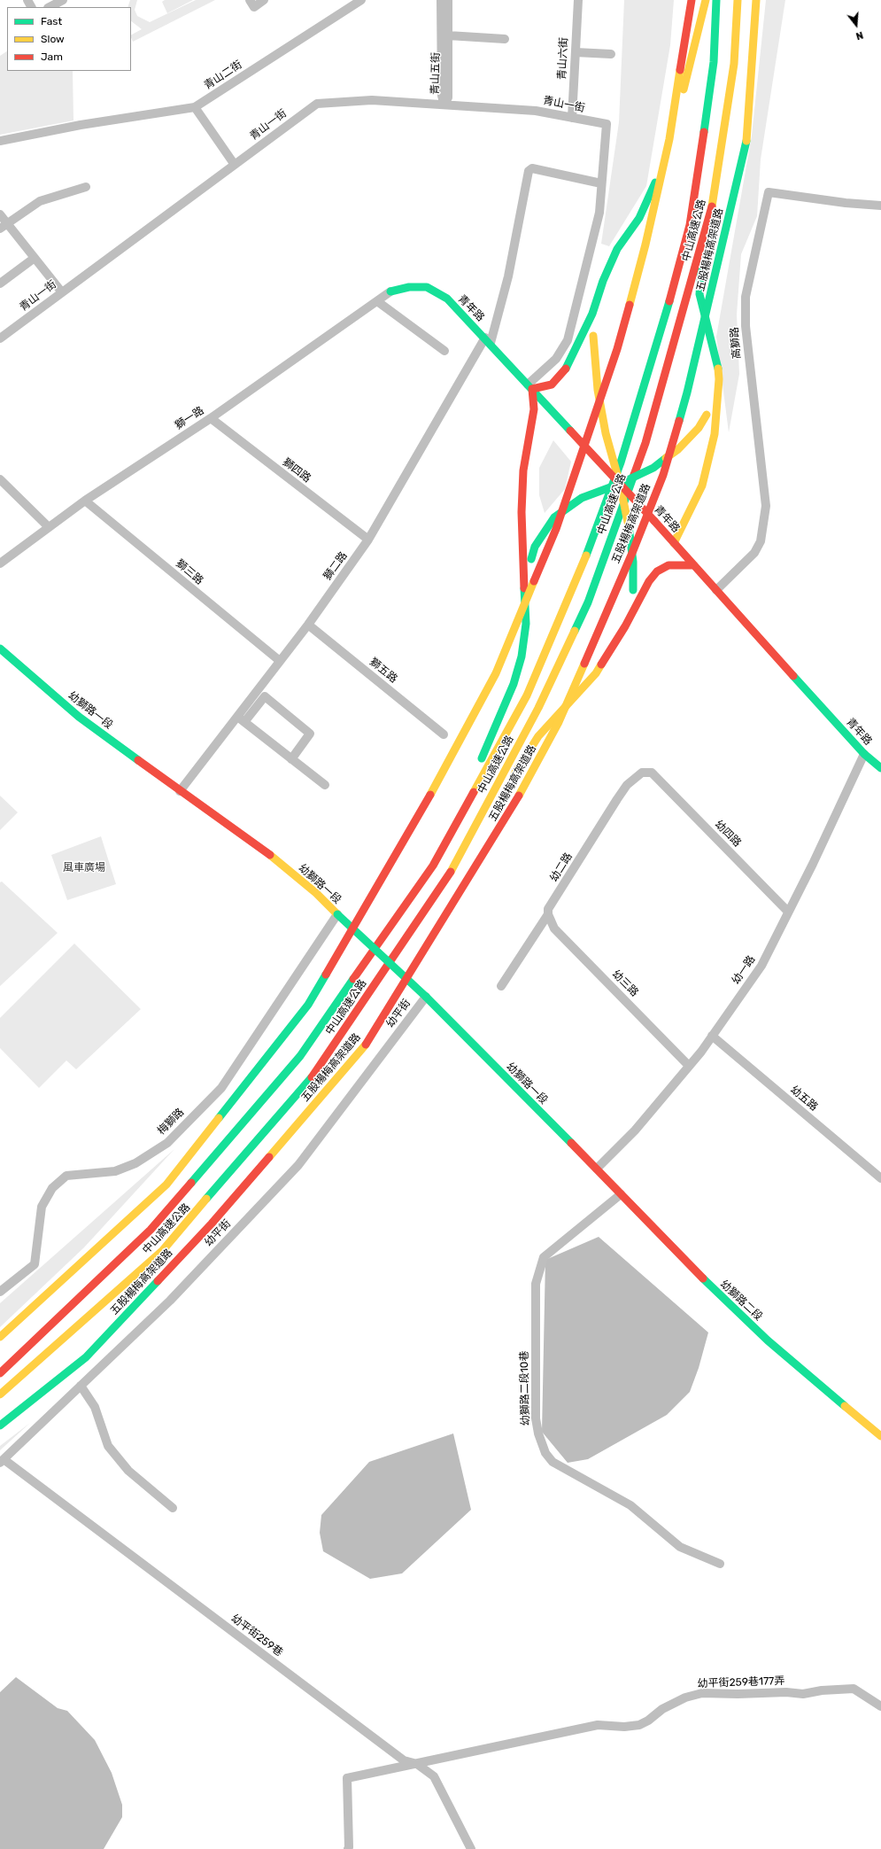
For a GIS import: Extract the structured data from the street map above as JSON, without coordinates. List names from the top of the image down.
{
  "streets": {
    "main road": [
      "中山高速公路",
      "五股楊梅高架道路",
      "青年路",
      "幼獅路一段",
      "幼獅路二段"
    ],
    "street": [
      "青山六街",
      "青山五街",
      "青山二街",
      "青山一街",
      "高獅路",
      "獅一路",
      "獅四路",
      "獅二路",
      "獅三路",
      "獅五路",
      "幼四路",
      "幼二路",
      "幼一路",
      "幼三路",
      "幼平街",
      "幼五路",
      "梅獅路",
      "幼獅路二段10巷",
      "幼平街259巷",
      "幼平街259巷177弄"
    ]
  },
  "crossings": [
    ["青山六街", "青山一街"],
    ["青山五街", "青山一街"],
    ["青山一街", "獅二路"],
    ["青年路", "高獅路"],
    ["青年路", "獅一路"],
    ["青年路", "獅二路"],
    ["青年路", "幼一路"],
    ["獅一路", "獅四路"],
    ["獅一路", "獅三路"],
    ["獅四路", "獅二路"],
    ["獅二路", "獅三路"],
    ["獅二路", "獅五路"],
    ["獅二路", "幼獅路一段"],
    ["幼獅路一段", "幼一路"],
    ["幼獅路一段", "幼平街"],
    ["幼獅路一段", "梅獅路"],
    ["幼獅路一段", "幼獅路二段"],
    ["幼四路", "幼二路"],
    ["幼四路", "幼一路"],
    ["幼二路", "幼三路"],
    ["幼一路", "幼三路"],
    ["幼一路", "幼五路"],
    ["幼一路", "幼獅路二段"],
    ["幼平街", "幼平街259巷"],
    ["幼獅路二段", "幼獅路二段10巷"],
    ["幼平街259巷", "幼平街259巷177弄"]
  ],
  "parks": ["風車廣場"],
  "legend": ["Fast", "Slow", "Jam"],
  "north": "bottom"
}
